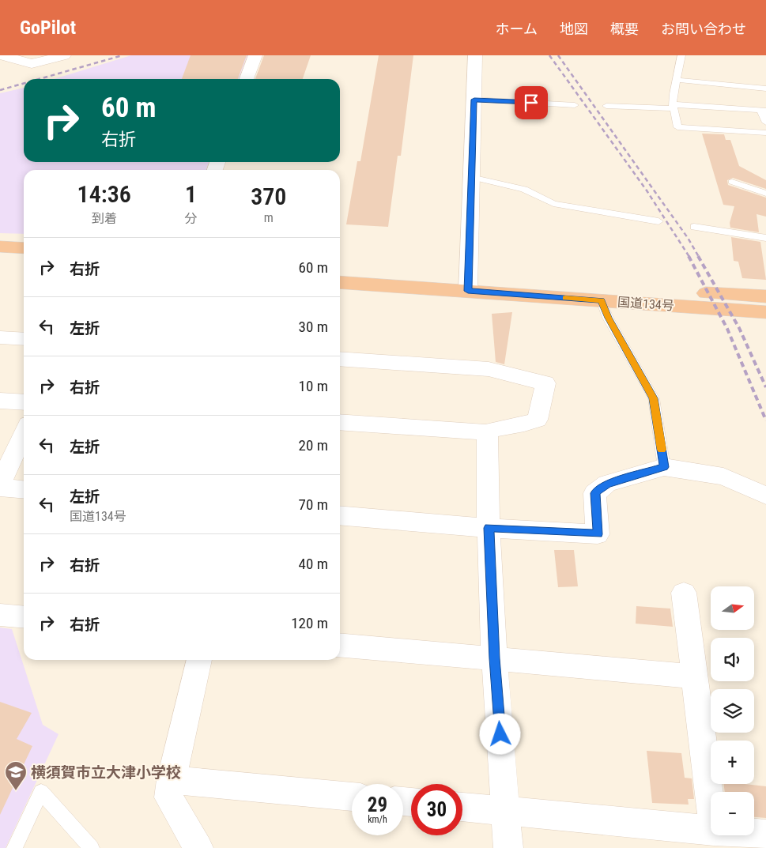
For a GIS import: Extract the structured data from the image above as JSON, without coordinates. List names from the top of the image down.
{
  "streets": {
    "highway": ["国道134号"]
  },
  "places": {
    "school or university": ["横須賀市立大津小学校"]
  },
  "north": "right",
  "page": {
    "header": "GoPilot",
    "nav": [
      "ホーム",
      "地図",
      "概要",
      "お問い合わせ"
    ],
    "turn": ["60 m", "右折"],
    "eta": [
      "14:36",
      "到着",
      "1",
      "分",
      "370",
      "m"
    ],
    "list": [
      {
        "name": "右折",
        "value": "60 m"
      },
      {
        "name": "左折",
        "value": "30 m"
      },
      {
        "name": "右折",
        "value": "10 m"
      },
      {
        "name": "左折",
        "value": "20 m"
      },
      {
        "name": "左折",
        "note": "国道134号",
        "value": "70 m"
      },
      {
        "name": "右折",
        "value": "40 m"
      },
      {
        "name": "右折",
        "value": "120 m"
      }
    ],
    "map_buttons": ["+", "−"],
    "speed": "29 km/h",
    "limit": "30"
  }
}
